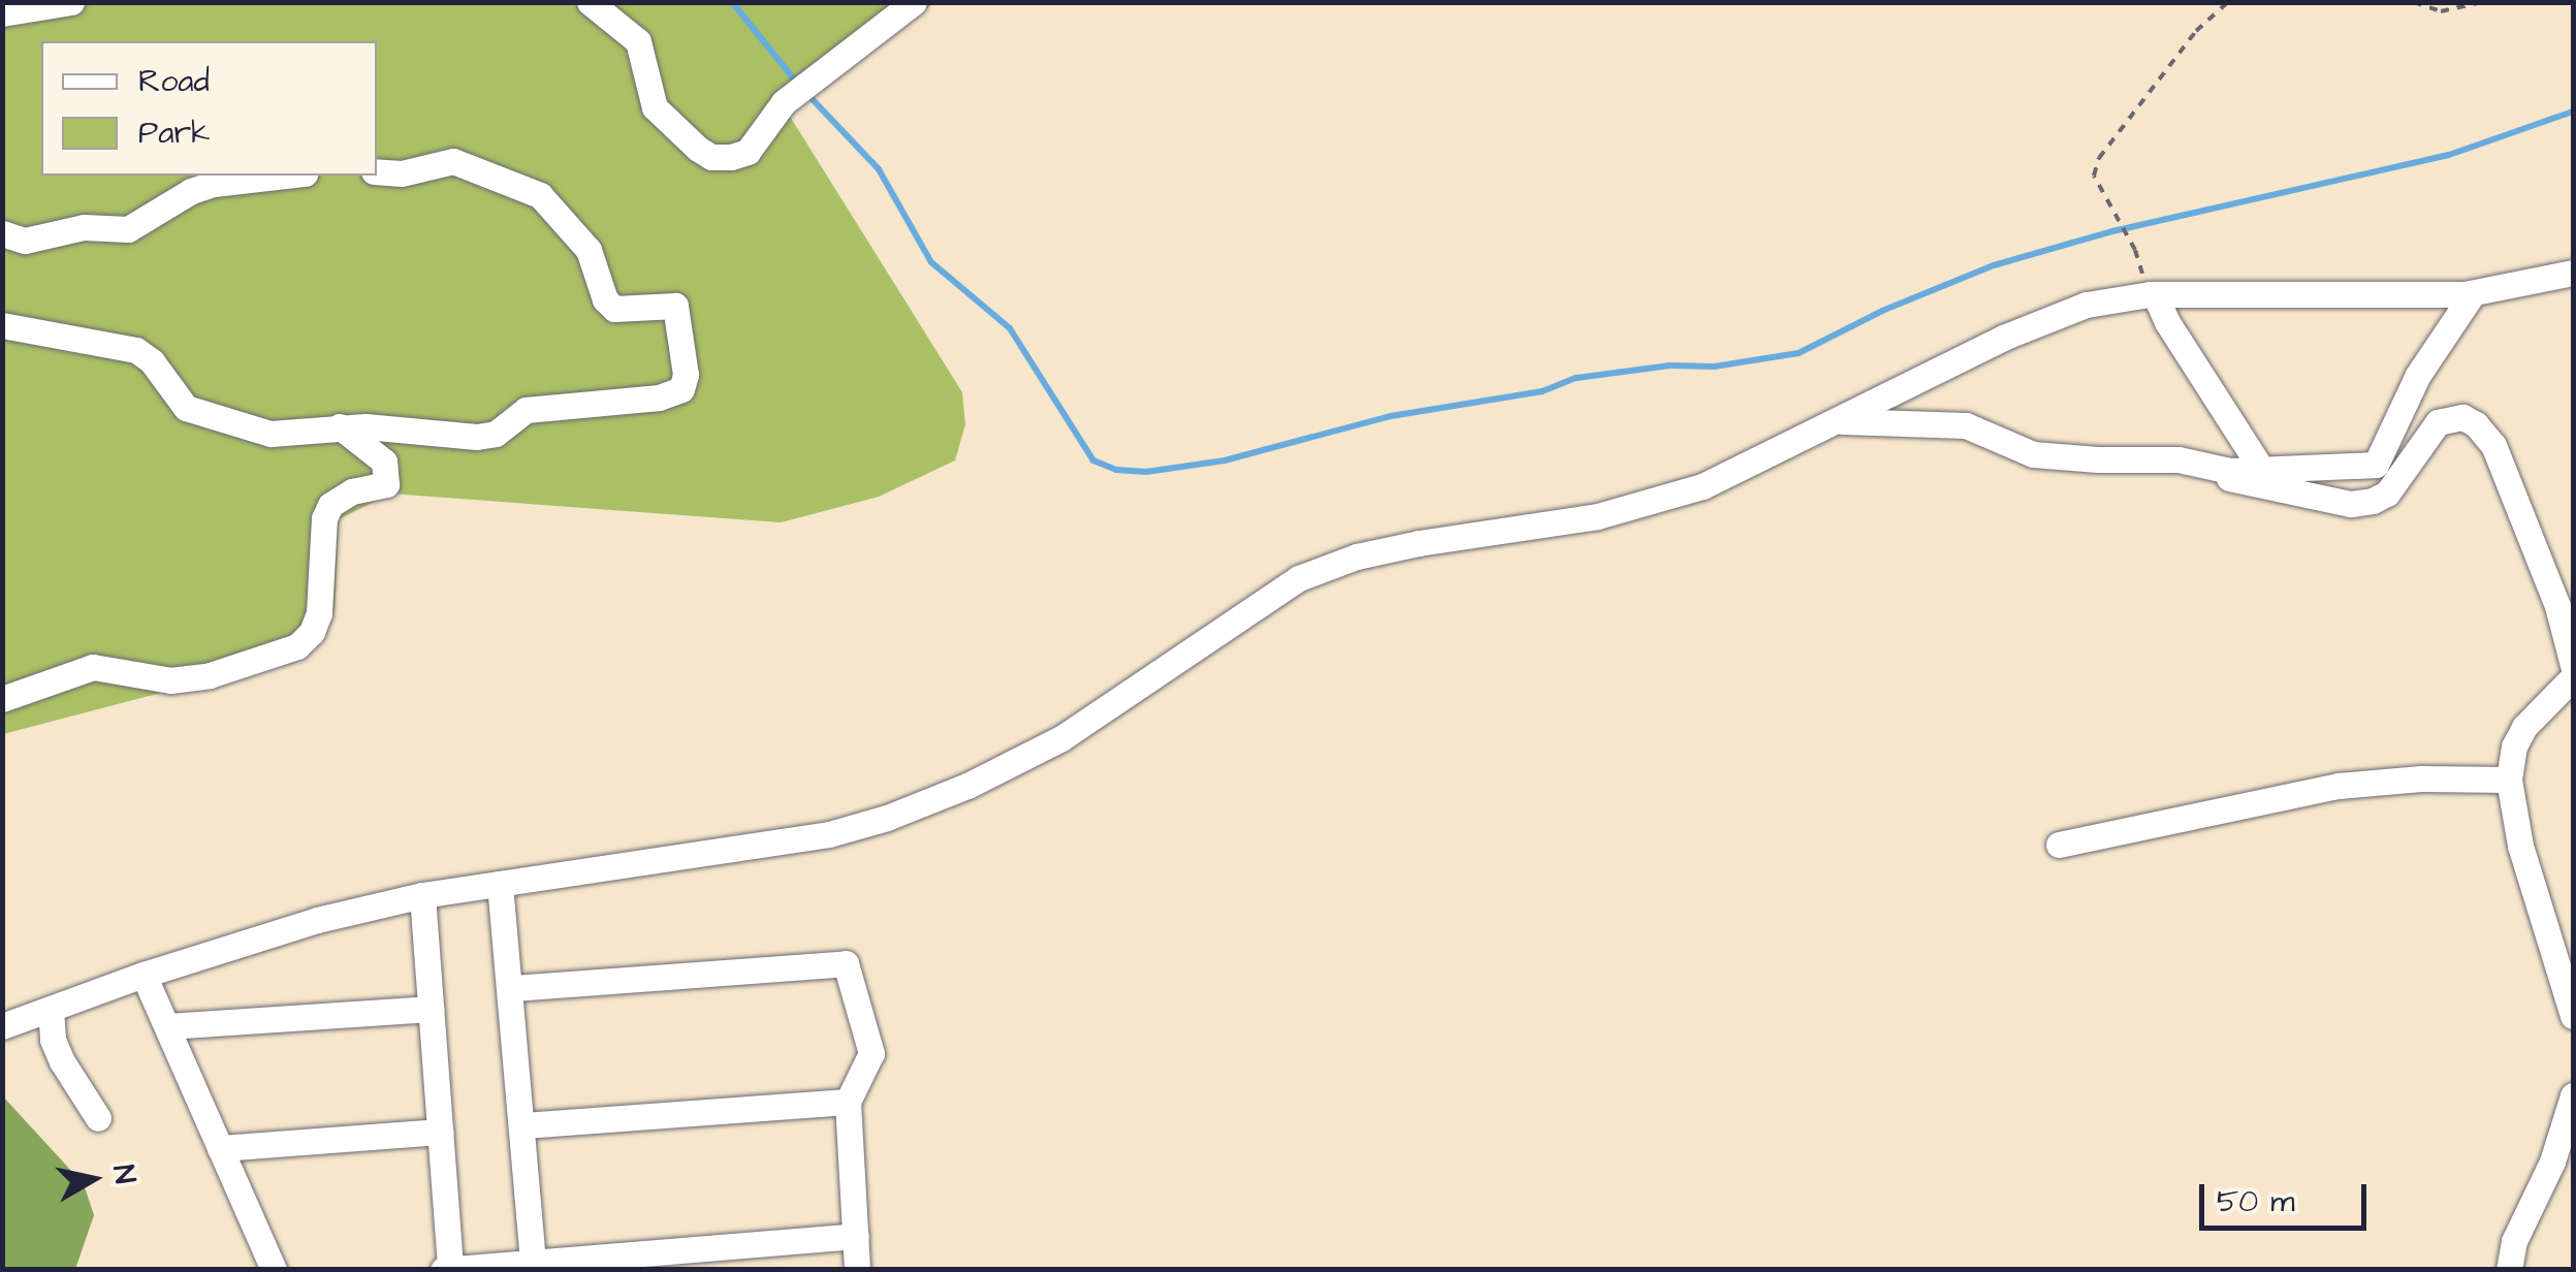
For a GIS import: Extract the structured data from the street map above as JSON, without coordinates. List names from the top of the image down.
{
  "legend": ["Road", "Park"],
  "scale_bar": "50 m",
  "north": "right"
}
